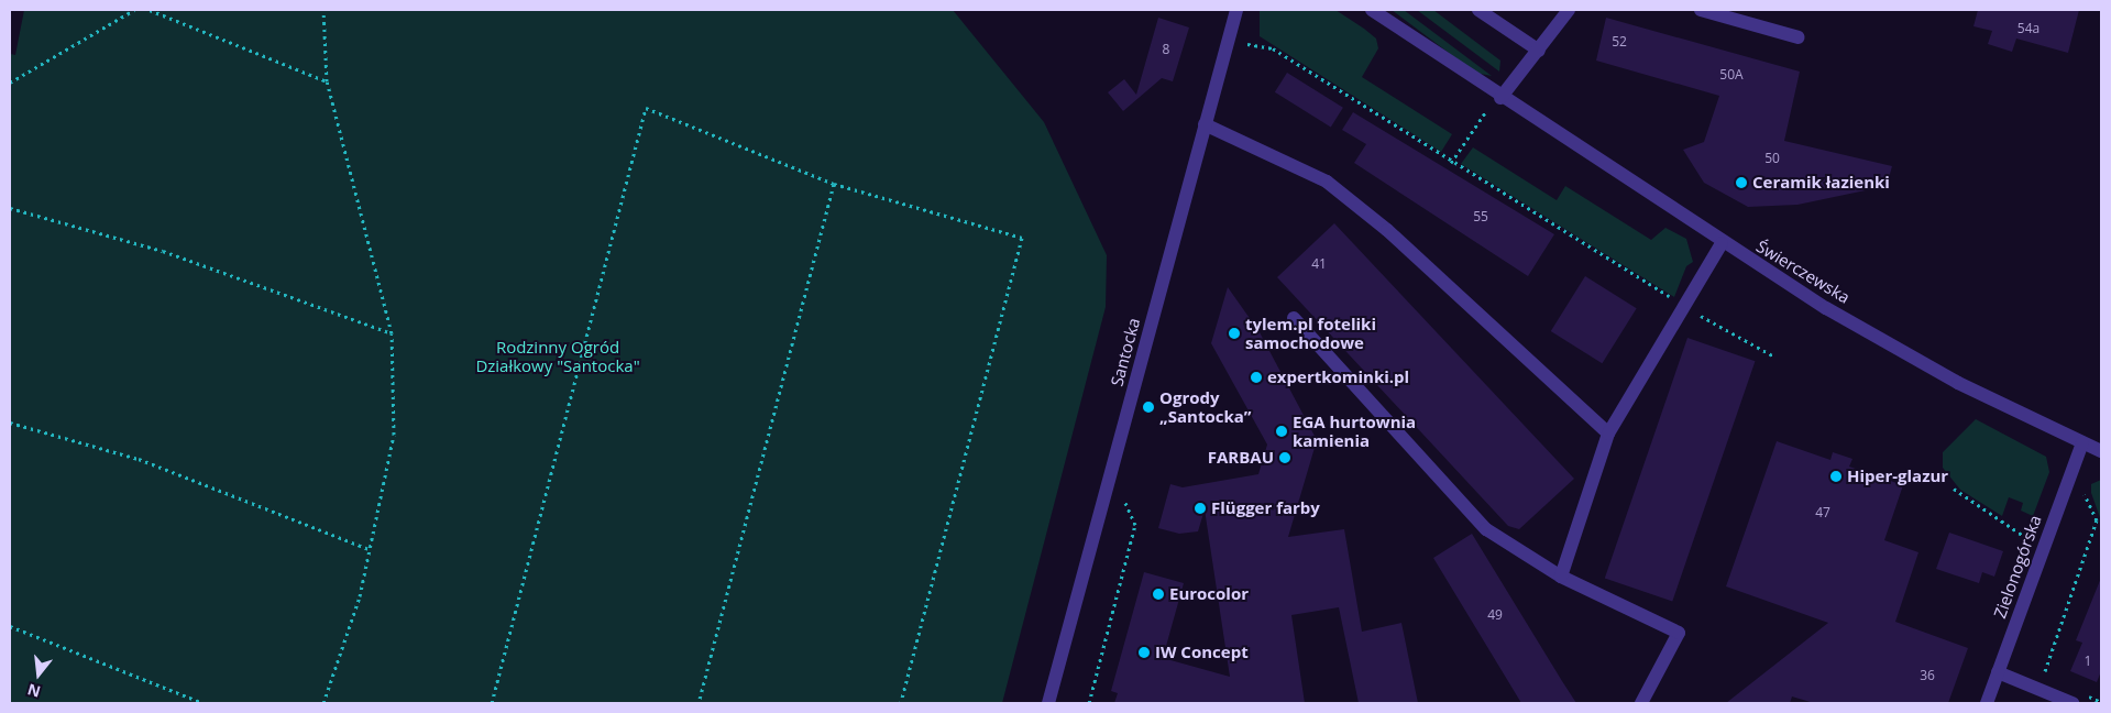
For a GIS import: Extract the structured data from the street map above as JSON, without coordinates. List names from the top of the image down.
{
  "streets": {
    "street": ["Świerczewska", "Santocka", "Zielonogórska"]
  },
  "crossings": [
    ["Świerczewska", "Zielonogórska"]
  ],
  "parks": ["Rodzinny Ogród Działkowy \"Santocka\""],
  "places": [
    "Ceramik łazienki",
    "tylem.pl foteliki samochodowe",
    "expertkominki.pl",
    "Ogrody „Santocka”",
    "EGA hurtownia kamienia",
    "FARBAU",
    "Hiper-glazur",
    "Flügger farby",
    "Eurocolor",
    "IW Concept"
  ],
  "house_numbers": [
    "54a",
    "52",
    "8",
    "50A",
    "50",
    "55",
    "41",
    "47",
    "49",
    "1",
    "36"
  ],
  "north": "bottom"
}
